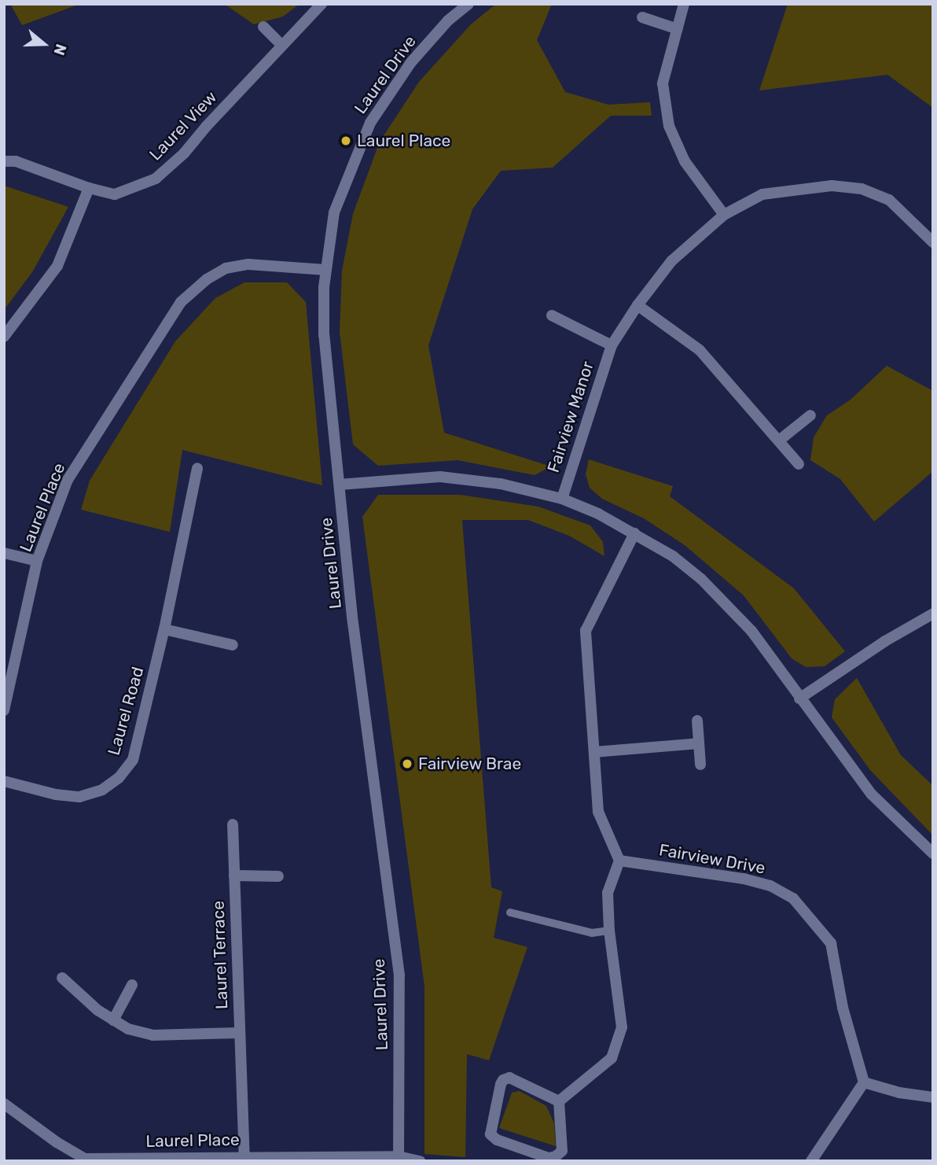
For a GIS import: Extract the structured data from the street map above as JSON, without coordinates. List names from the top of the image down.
{
  "streets": {
    "street": [
      "Laurel Drive",
      "Laurel View",
      "Fairview Manor",
      "Laurel Place",
      "Laurel Road",
      "Fairview Drive",
      "Laurel Terrace"
    ]
  },
  "crossings": [
    ["Laurel Drive", "Laurel Place"],
    ["Laurel Place", "Laurel Terrace"]
  ],
  "places": ["Laurel Place", "Fairview Brae"],
  "north": "right"
}
